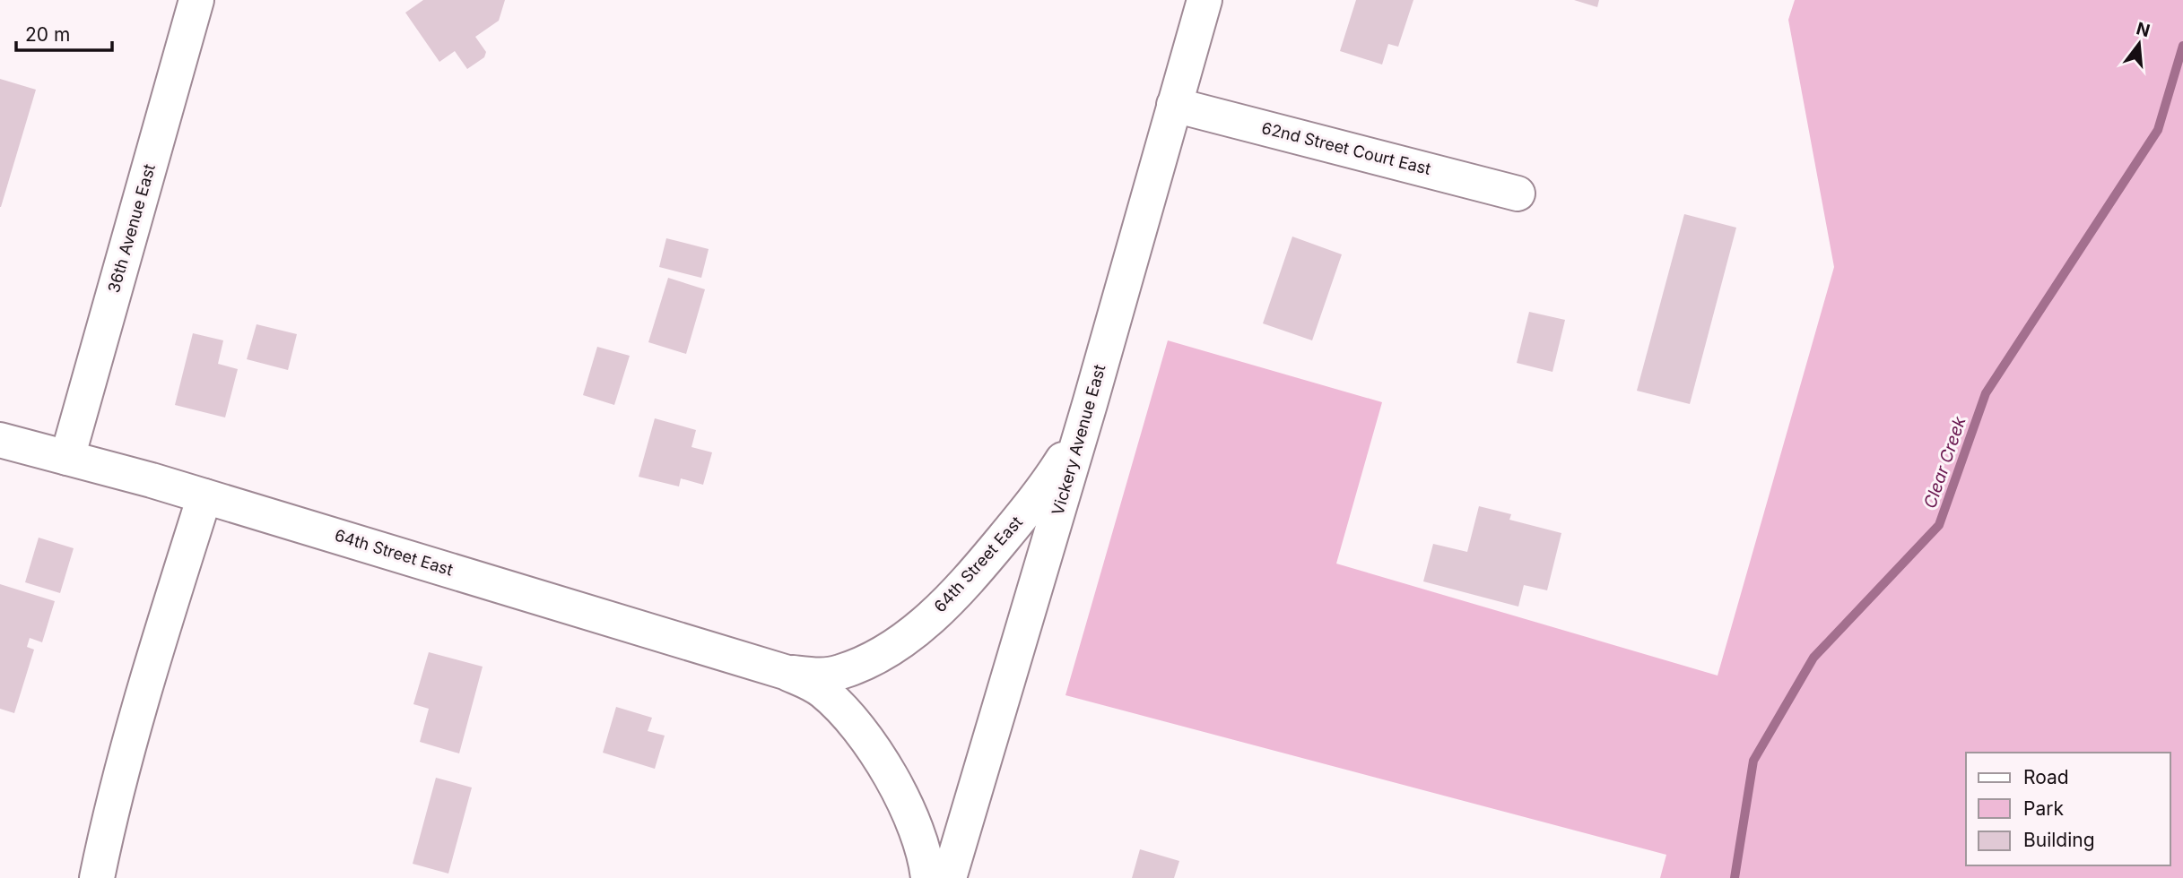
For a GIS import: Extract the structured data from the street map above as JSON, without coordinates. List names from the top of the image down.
{
  "streets": {
    "street": [
      "62nd Street Court East",
      "36th Avenue East",
      "Vickery Avenue East",
      "64th Street East"
    ]
  },
  "crossings": [
    ["62nd Street Court East", "Vickery Avenue East"],
    ["36th Avenue East", "64th Street East"],
    ["Vickery Avenue East", "64th Street East"]
  ],
  "water": ["Clear Creek"],
  "legend": ["Road", "Park", "Building"],
  "scale_bar": "20 m",
  "north": "top"
}
